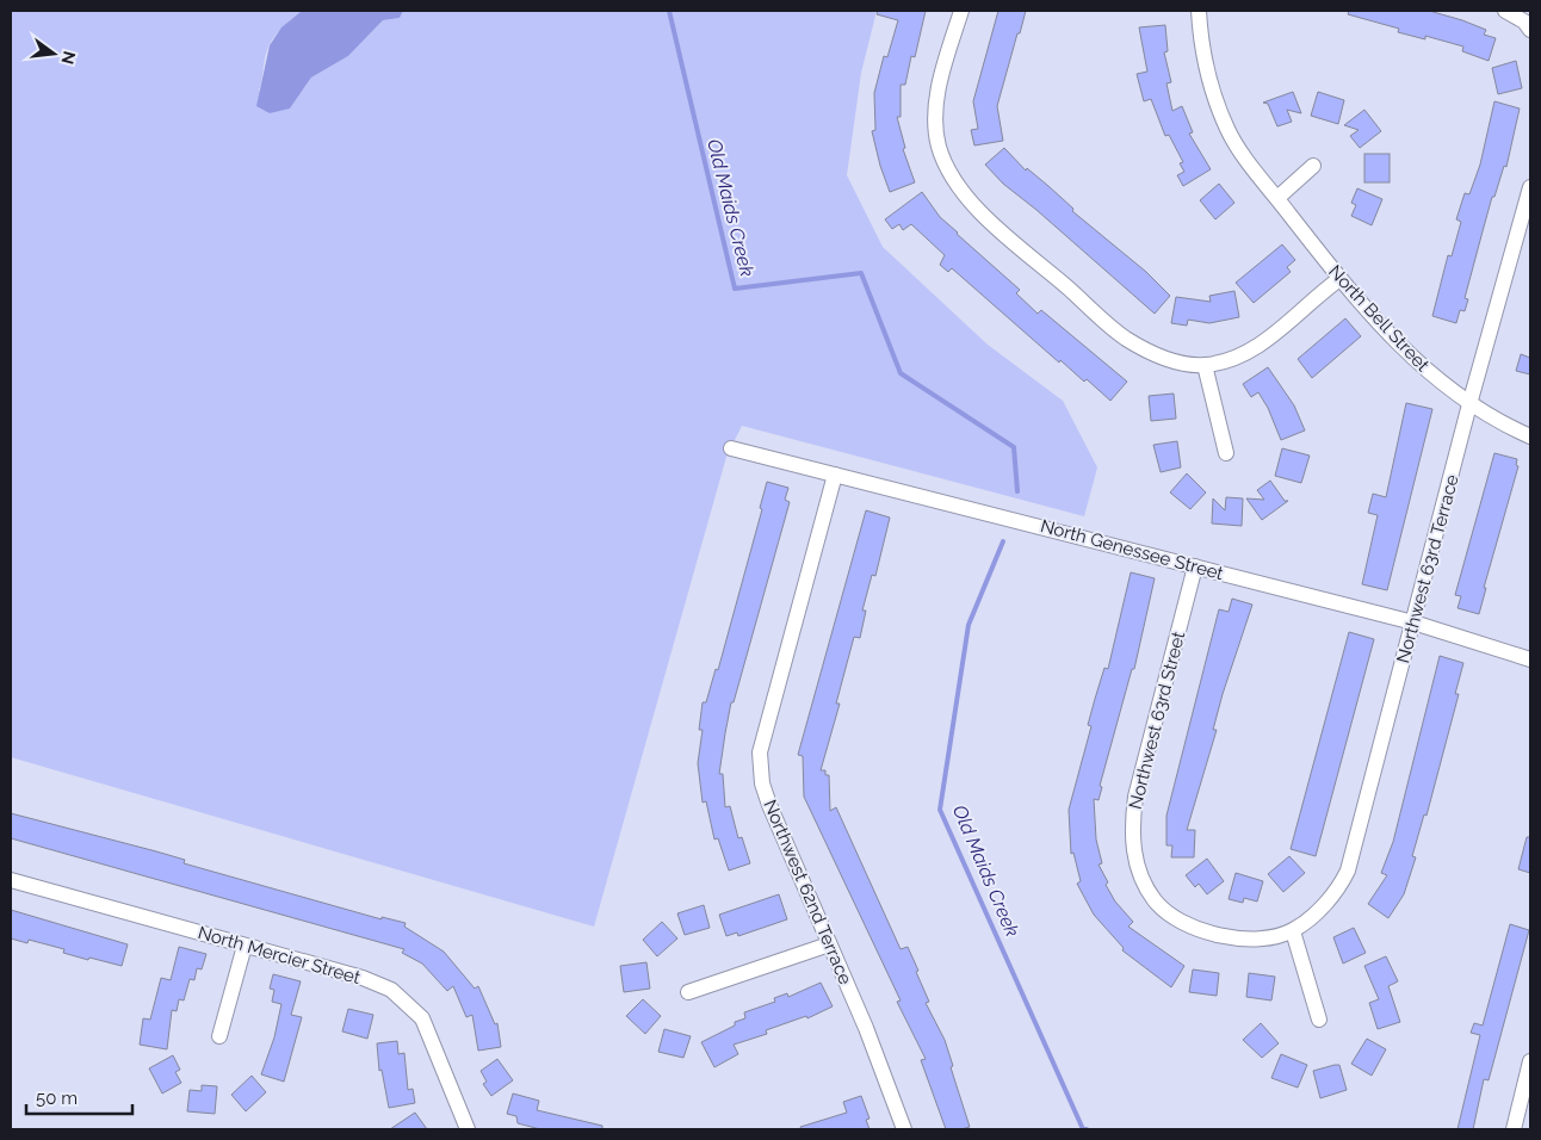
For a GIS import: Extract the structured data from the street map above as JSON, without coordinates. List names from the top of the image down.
{
  "streets": {
    "street": [
      "North Bell Street",
      "North Genessee Street",
      "Northwest 63rd Terrace",
      "Northwest 63rd Street",
      "Northwest 62nd Terrace",
      "North Mercier Street"
    ]
  },
  "crossings": [
    ["North Bell Street", "Northwest 63rd Terrace"],
    ["North Genessee Street", "Northwest 63rd Terrace"],
    ["North Genessee Street", "Northwest 63rd Street"],
    ["North Genessee Street", "Northwest 62nd Terrace"],
    ["Northwest 63rd Terrace", "Northwest 63rd Street"]
  ],
  "water": ["Old Maids Creek"],
  "scale_bar": "50 m",
  "north": "right"
}
